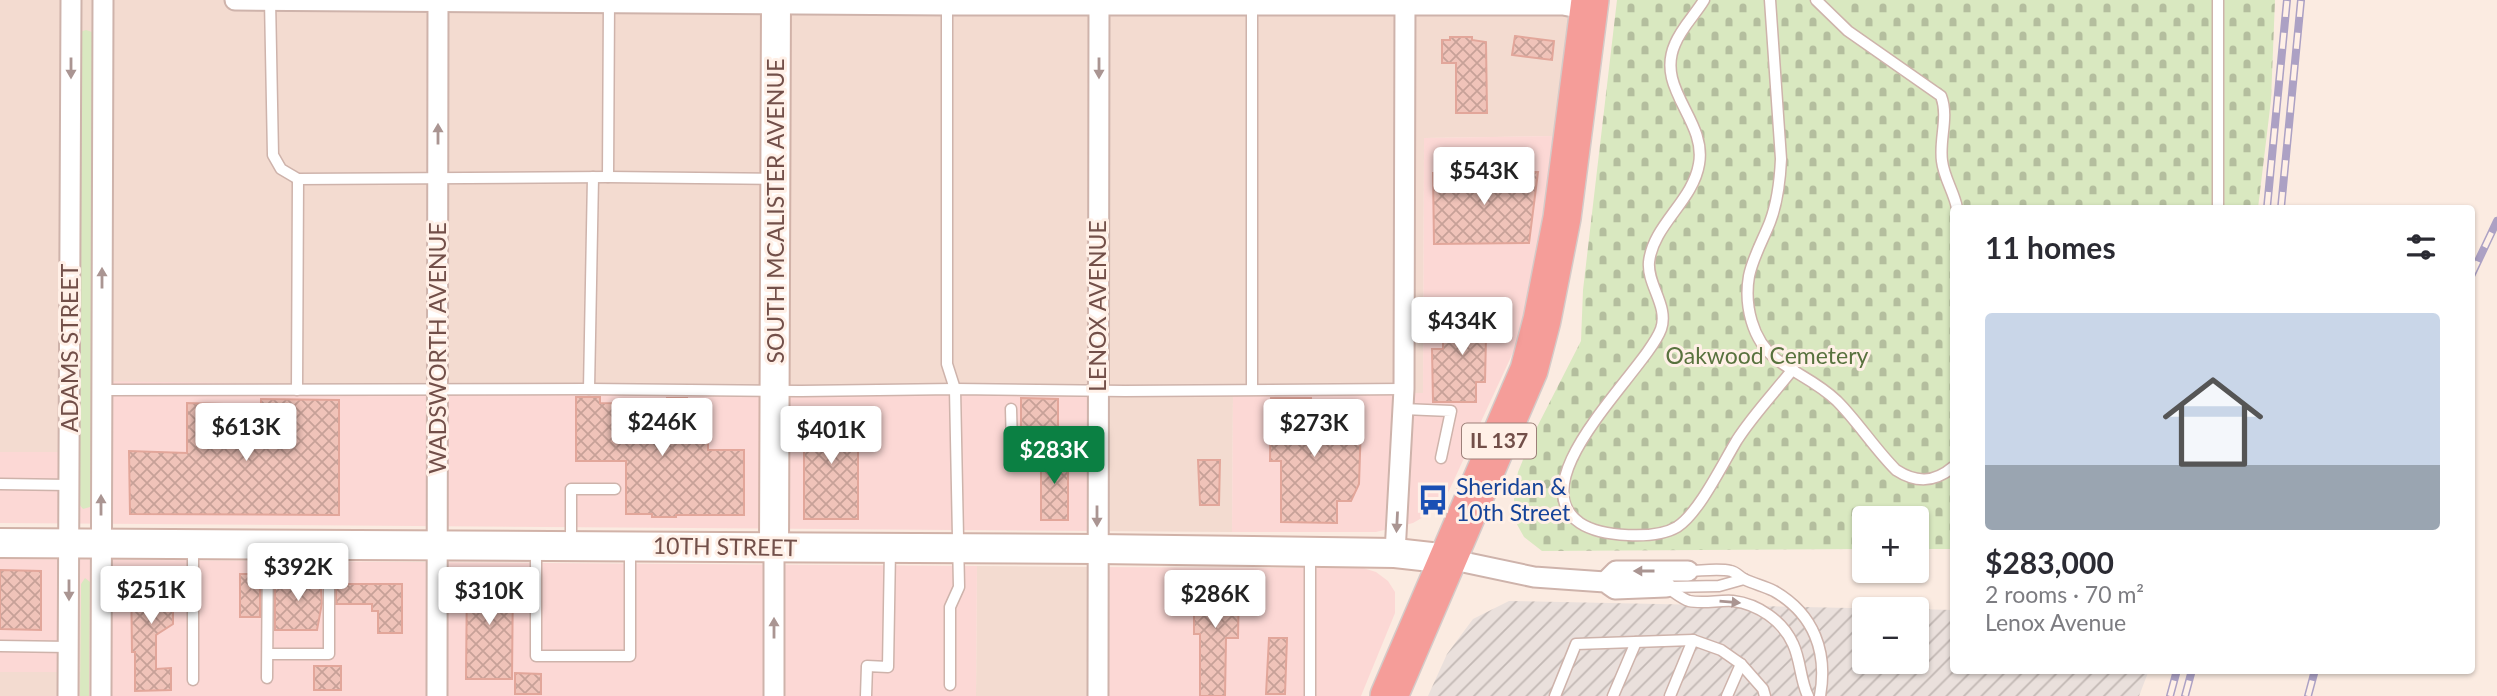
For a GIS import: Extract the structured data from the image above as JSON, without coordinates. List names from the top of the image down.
{
  "streets": {
    "highway": ["IL 137"],
    "street": [
      "SOUTH MCALISTER AVENUE",
      "LENOX AVENUE",
      "ADAMS STREET",
      "WADSWORTH AVENUE",
      "10TH STREET"
    ]
  },
  "crossings": [
    ["SOUTH MCALISTER AVENUE", "10TH STREET"],
    ["LENOX AVENUE", "10TH STREET"],
    ["ADAMS STREET", "10TH STREET"],
    ["WADSWORTH AVENUE", "10TH STREET"],
    ["IL 137", "10TH STREET"]
  ],
  "one_way": ["LENOX AVENUE"],
  "parks": ["Oakwood Cemetery"],
  "places": {
    "bus stop": ["Sheridan & 10th Street"]
  },
  "page": {
    "price": [
      "$543K",
      "$434K",
      "$246K",
      "$273K",
      "$613K",
      "$401K",
      "$283K",
      "$392K",
      "$251K",
      "$310K",
      "$286K"
    ],
    "heading": "11 homes",
    "list": [
      {
        "name": "$283,000",
        "note": "2 rooms · 70 m² · Lenox Avenue"
      }
    ],
    "map_buttons": ["+", "−"]
  }
}
